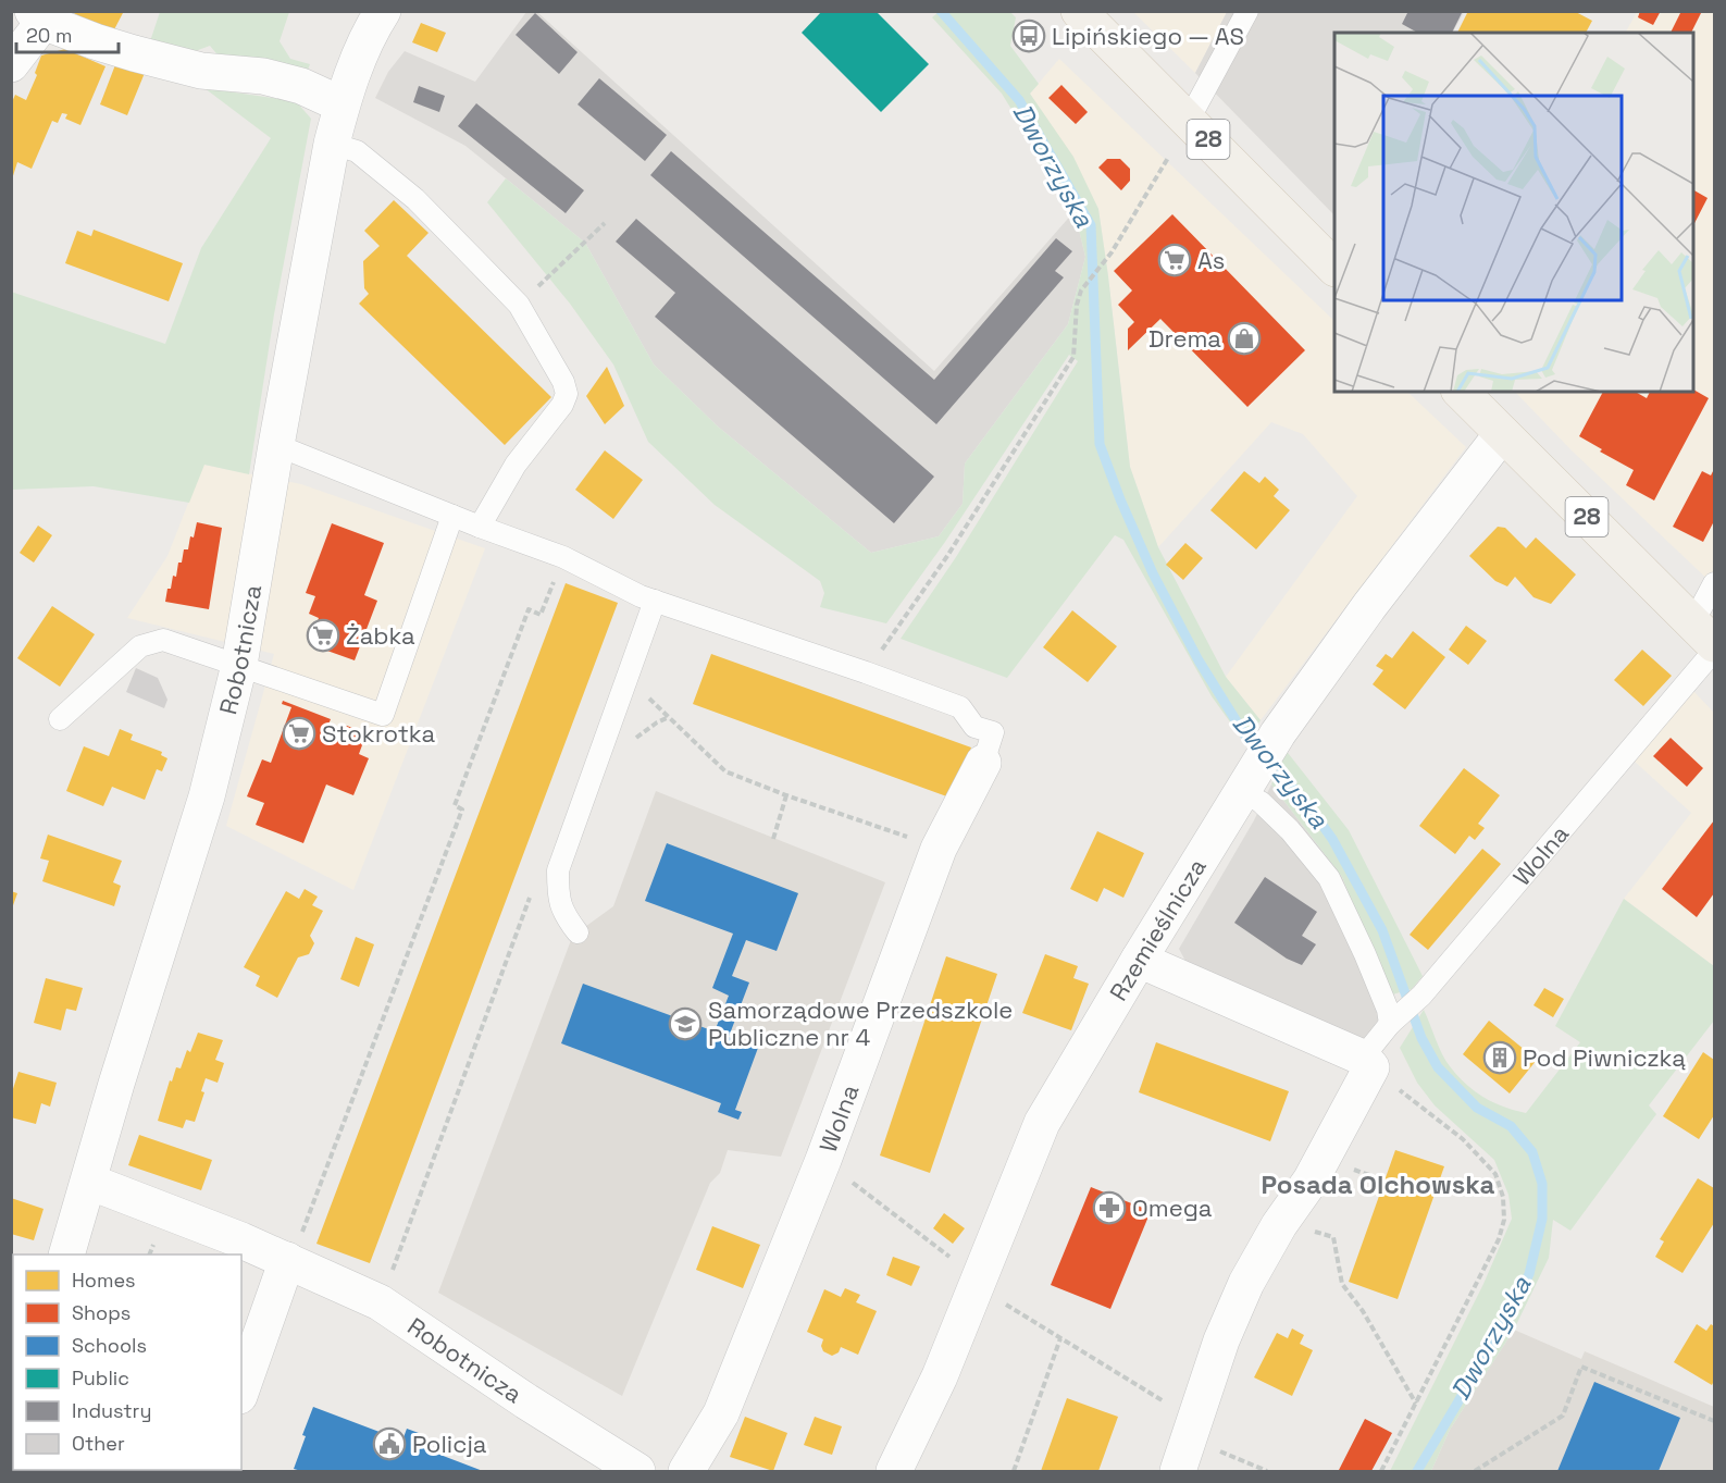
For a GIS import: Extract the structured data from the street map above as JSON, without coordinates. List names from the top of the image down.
{
  "streets": {
    "main road": ["28"],
    "street": ["Robotnicza", "Wolna", "Rzemieślnicza"]
  },
  "crossings": [
    ["28", "Rzemieślnicza"]
  ],
  "districts": ["Posada Olchowska"],
  "water": ["Dworzyska"],
  "places": {
    "bus stop": ["Lipińskiego — AS"],
    "supermarket": ["As", "Żabka", "Stokrotka"],
    "shop": ["Drema"],
    "school or university": ["Samorządowe Przedszkole Publiczne nr 4"],
    "building": ["Pod Piwniczką"],
    "pharmacy": ["Omega"],
    "public building": ["Policja"]
  },
  "legend": [
    "Homes",
    "Shops",
    "Schools",
    "Public",
    "Industry",
    "Other"
  ],
  "scale_bar": "20 m"
}
